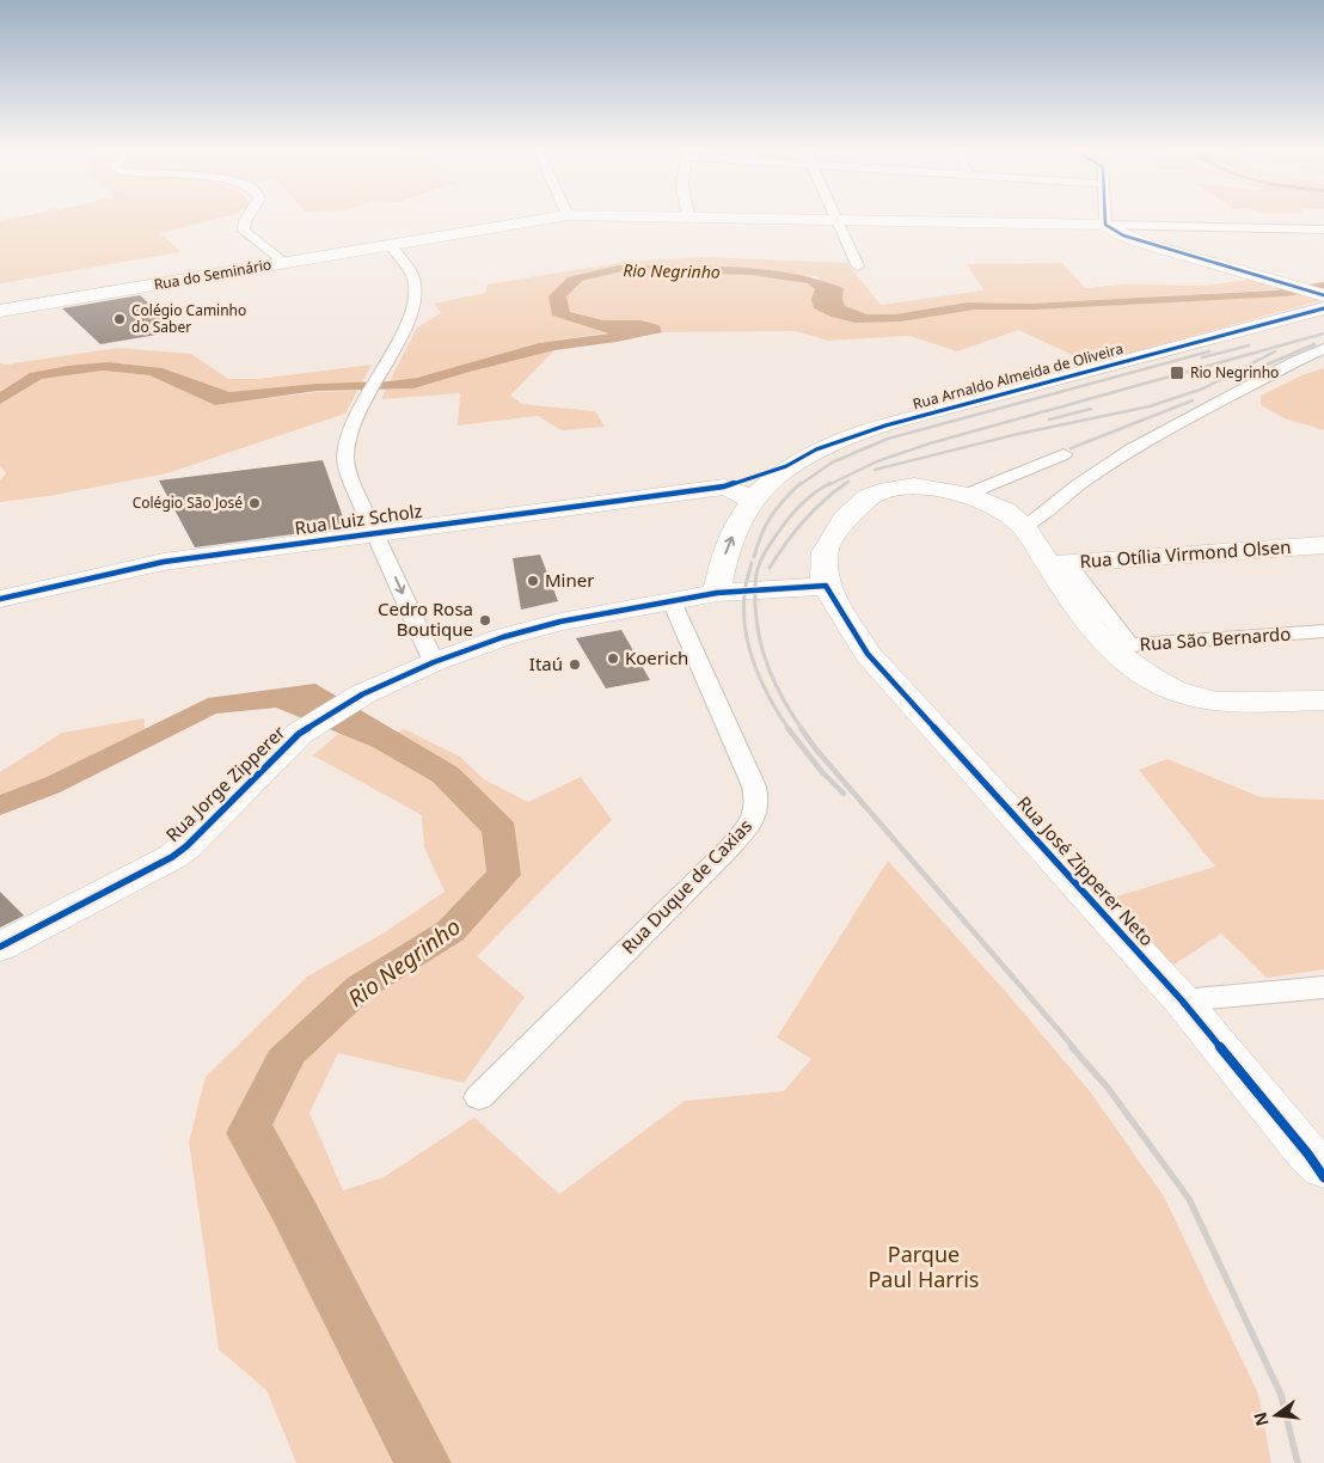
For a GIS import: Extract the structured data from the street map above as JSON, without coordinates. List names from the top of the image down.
{
  "streets": {
    "street": [
      "Rua do Seminário",
      "Rua Arnaldo Almeida de Oliveira",
      "Rua Luiz Scholz",
      "Rua Otília Virmond Olsen",
      "Rua São Bernardo",
      "Rua Jorge Zipperer",
      "Rua José Zipperer Neto",
      "Rua Duque de Caxias"
    ]
  },
  "crossings": [
    ["Rua Arnaldo Almeida de Oliveira", "Rua Luiz Scholz"],
    ["Rua Arnaldo Almeida de Oliveira", "Rua Jorge Zipperer"],
    ["Rua Otília Virmond Olsen", "Rua José Zipperer Neto"],
    ["Rua São Bernardo", "Rua José Zipperer Neto"],
    ["Rua Jorge Zipperer", "Rua José Zipperer Neto"],
    ["Rua Jorge Zipperer", "Rua Duque de Caxias"]
  ],
  "water": ["Rio Negrinho"],
  "parks": ["Parque Paul Harris"],
  "places": {
    "other": [
      "Colégio Caminho do Saber",
      "Colégio São José",
      "Miner",
      "Cedro Rosa Boutique",
      "Koerich",
      "Itaú"
    ],
    "transit": ["Rio Negrinho"]
  },
  "north": "left"
}
